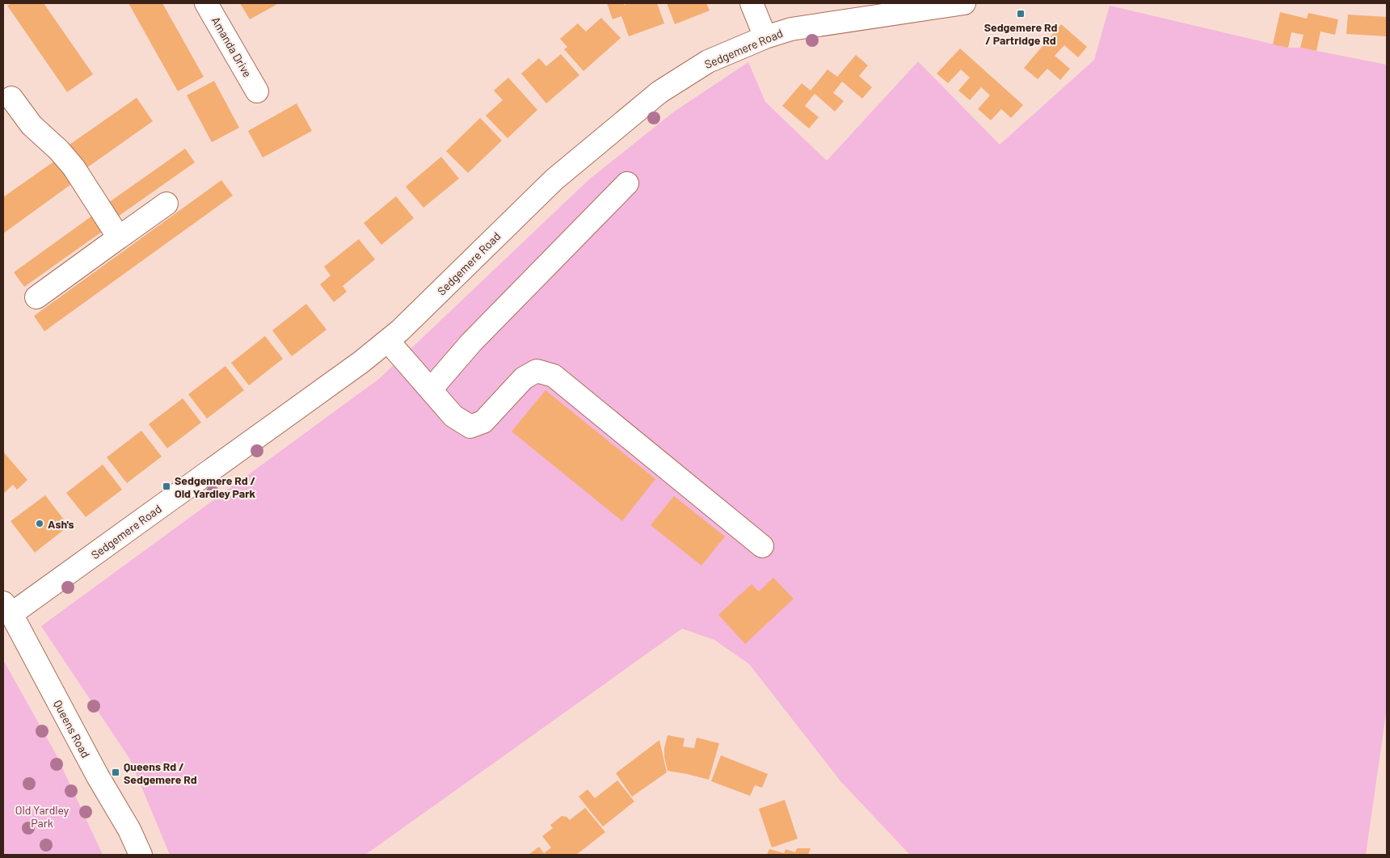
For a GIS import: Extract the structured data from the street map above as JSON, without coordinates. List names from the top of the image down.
{
  "streets": {
    "street": ["Amanda Drive", "Sedgemere Road", "Queens Road"]
  },
  "crossings": [
    ["Sedgemere Road", "Queens Road"]
  ],
  "parks": ["Old Yardley Park"],
  "places": {
    "transit": ["Sedgemere Rd / Partridge Rd", "Sedgemere Rd / Old Yardley Park", "Queens Rd / Sedgemere Rd"],
    "other": ["Ash's"]
  }
}
